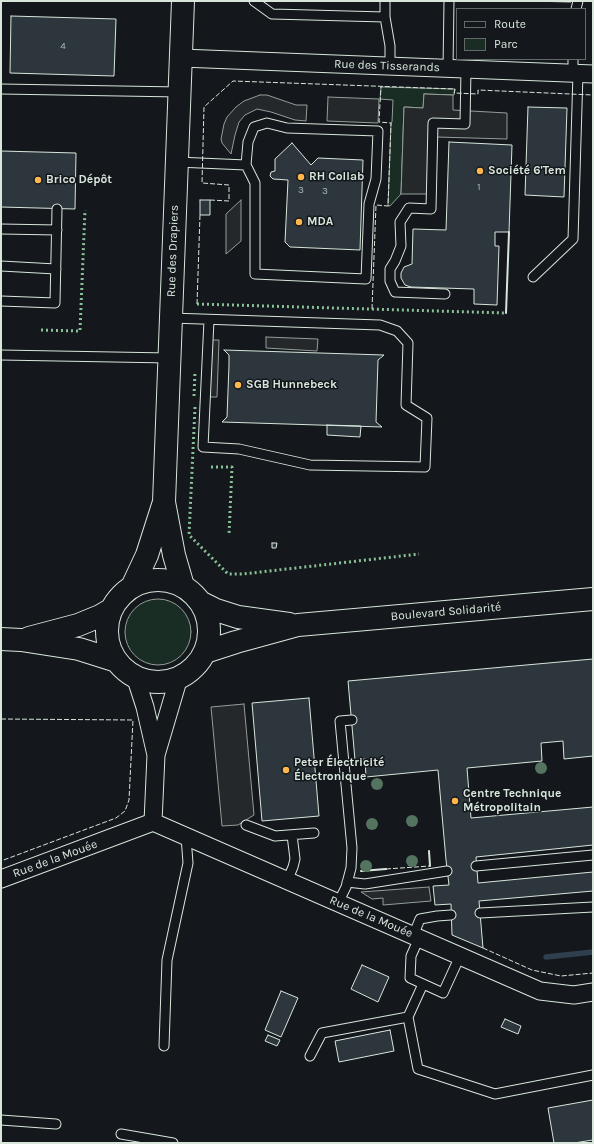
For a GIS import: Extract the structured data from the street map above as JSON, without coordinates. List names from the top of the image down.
{
  "streets": {
    "main road": ["Rue des Drapiers", "Boulevard Solidarité"],
    "street": ["Rue des Tisserands", "Rue de la Mouée"]
  },
  "crossings": [
    ["Rue des Tisserands", "Rue des Drapiers"],
    ["Rue des Drapiers", "Boulevard Solidarité"]
  ],
  "places": [
    "Société 6'Tem",
    "RH Collab",
    "Brico Dépôt",
    "MDA",
    "SGB Hunnebeck",
    "Peter Électricité Électronique",
    "Centre Technique Métropolitain"
  ],
  "house_numbers": [
    "4",
    "1",
    "3",
    "3"
  ],
  "legend": ["Route", "Parc"]
}
